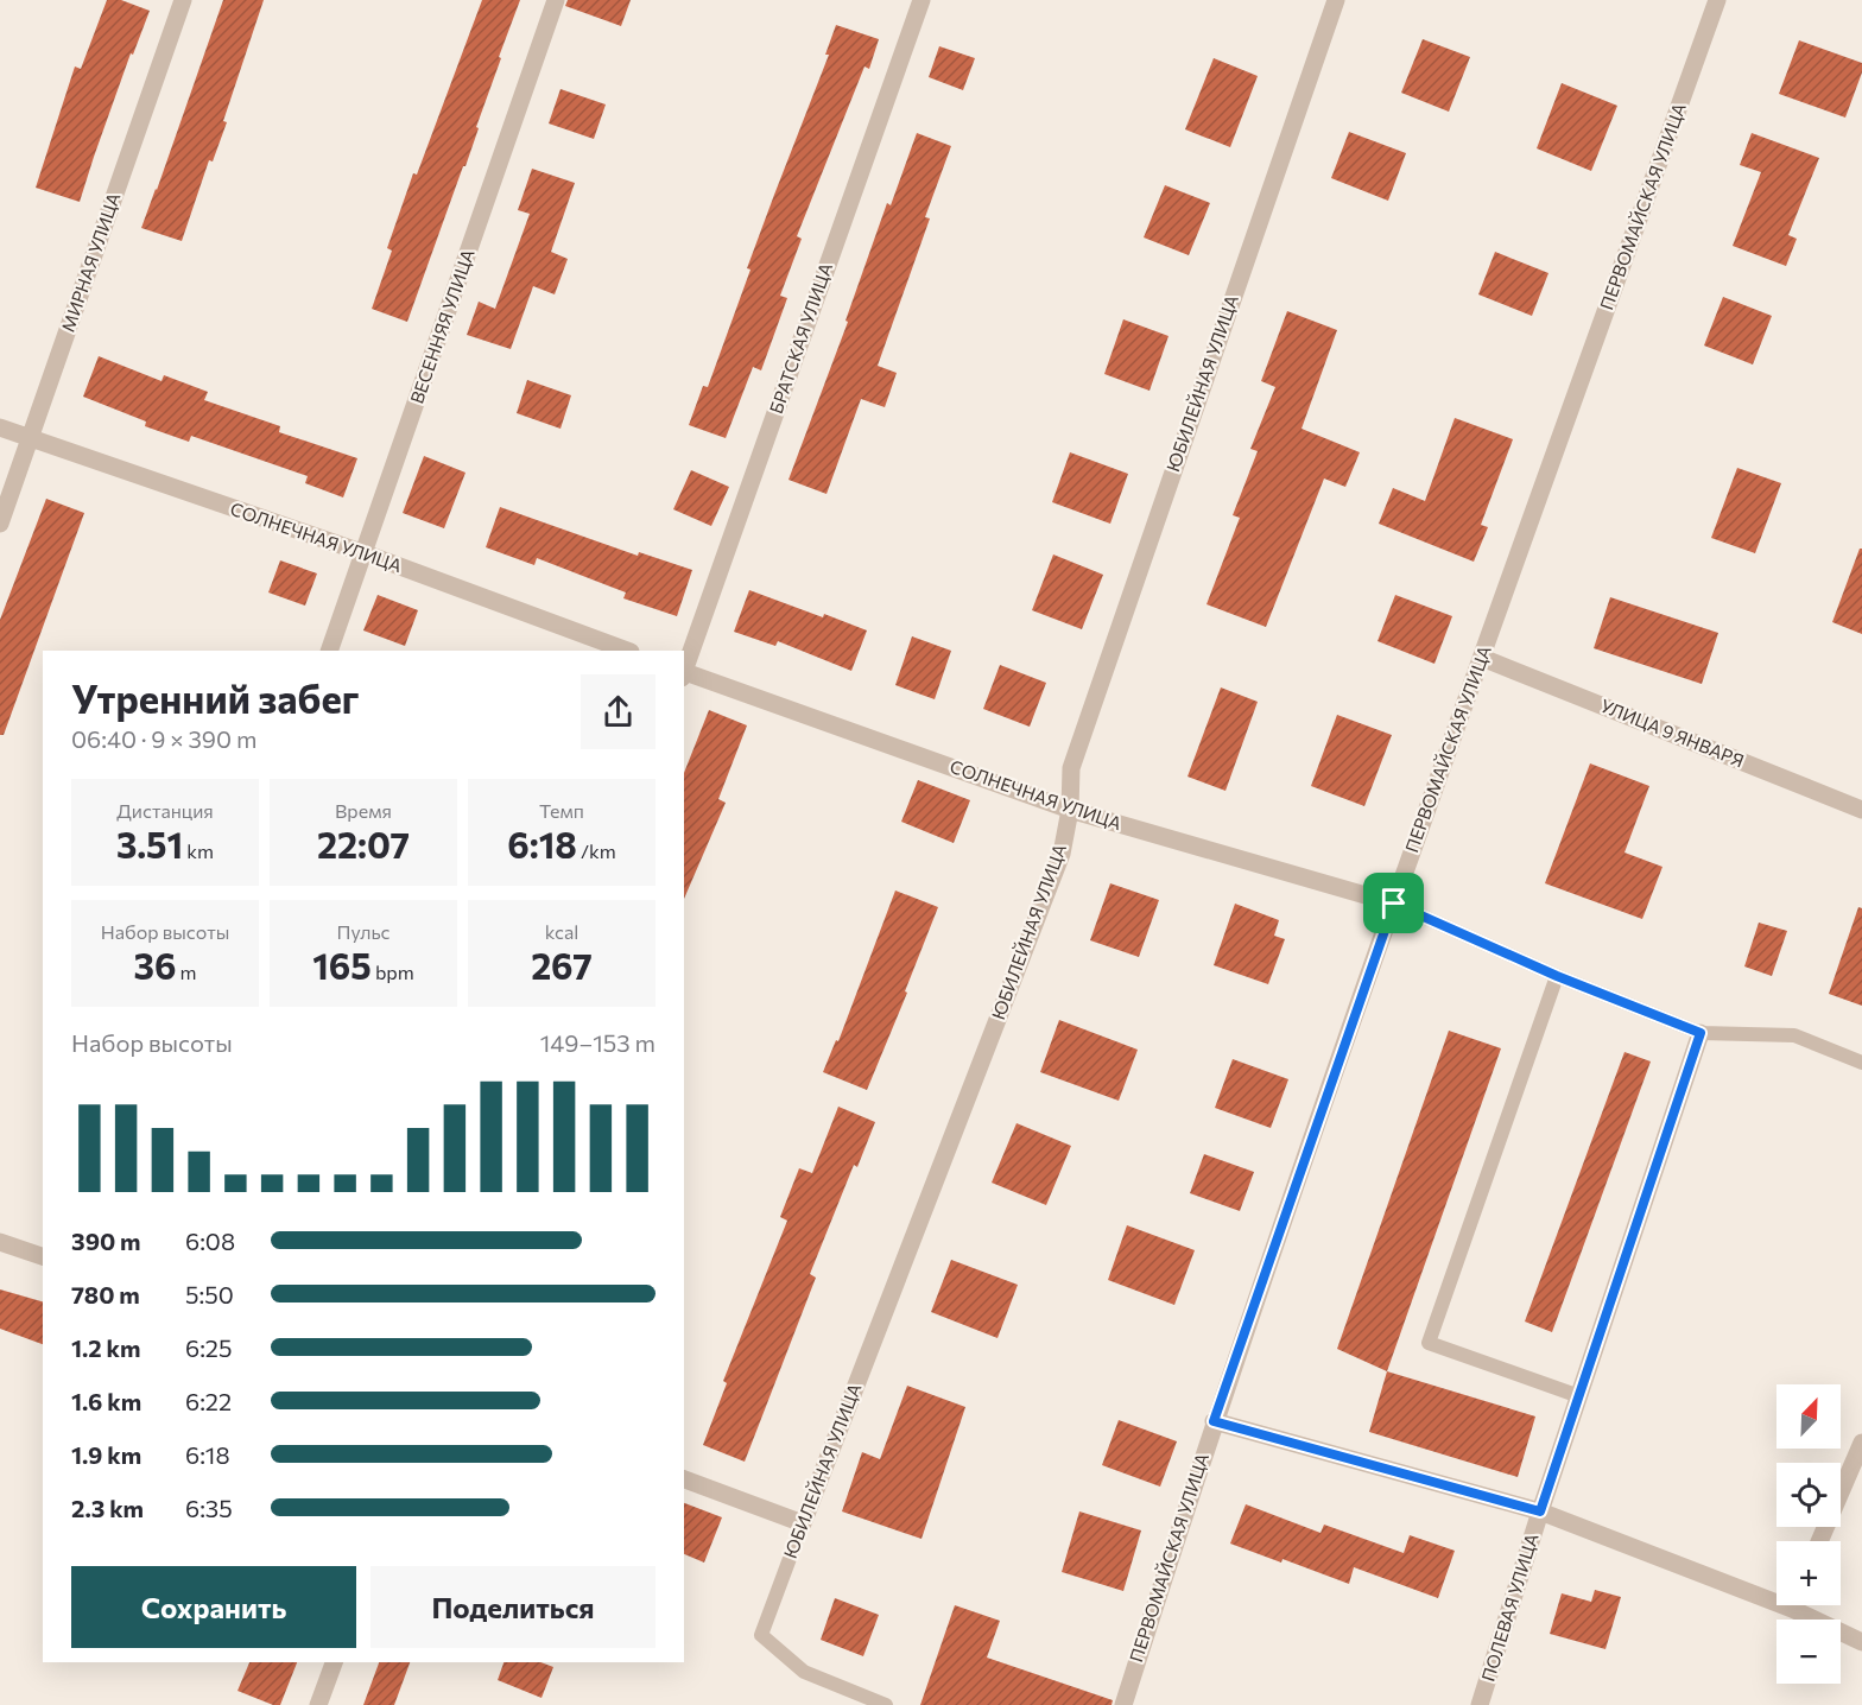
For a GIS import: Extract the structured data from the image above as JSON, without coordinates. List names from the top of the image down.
{
  "streets": {
    "street": [
      "ПЕРВОМАЙСКАЯ УЛИЦА",
      "МИРНАЯ УЛИЦА",
      "ВЕСЕННЯЯ УЛИЦА",
      "БРАТСКАЯ УЛИЦА",
      "ЮБИЛЕЙНАЯ УЛИЦА",
      "СОЛНЕЧНАЯ УЛИЦА",
      "УЛИЦА 9 ЯНВАРЯ",
      "ПОЛЕВАЯ УЛИЦА"
    ]
  },
  "crossings": [
    ["ПЕРВОМАЙСКАЯ УЛИЦА", "СОЛНЕЧНАЯ УЛИЦА"],
    ["ПЕРВОМАЙСКАЯ УЛИЦА", "УЛИЦА 9 ЯНВАРЯ"],
    ["МИРНАЯ УЛИЦА", "СОЛНЕЧНАЯ УЛИЦА"],
    ["ВЕСЕННЯЯ УЛИЦА", "СОЛНЕЧНАЯ УЛИЦА"],
    ["ЮБИЛЕЙНАЯ УЛИЦА", "СОЛНЕЧНАЯ УЛИЦА"]
  ],
  "north": "top right",
  "page": {
    "heading": ["Утренний забег", "06:40 · 9 × 390 m"],
    "stats": [
      ["Дистанция", "3.51 km"],
      ["Время", "22:07"],
      ["Темп", "6:18 /km"],
      ["Набор высоты", "36 m"],
      ["Пульс", "165 bpm"],
      ["kcal", "267"]
    ],
    "chart": ["Набор высоты", "149–153 m"],
    "list": [
      {
        "name": "390 m",
        "note": "6:08"
      },
      {
        "name": "780 m",
        "note": "5:50"
      },
      {
        "name": "1.2 km",
        "note": "6:25"
      },
      {
        "name": "1.6 km",
        "note": "6:22"
      },
      {
        "name": "1.9 km",
        "note": "6:18"
      },
      {
        "name": "2.3 km",
        "note": "6:35"
      }
    ],
    "map_buttons": ["+", "−"],
    "buttons": ["Сохранить", "Поделиться"]
  }
}
